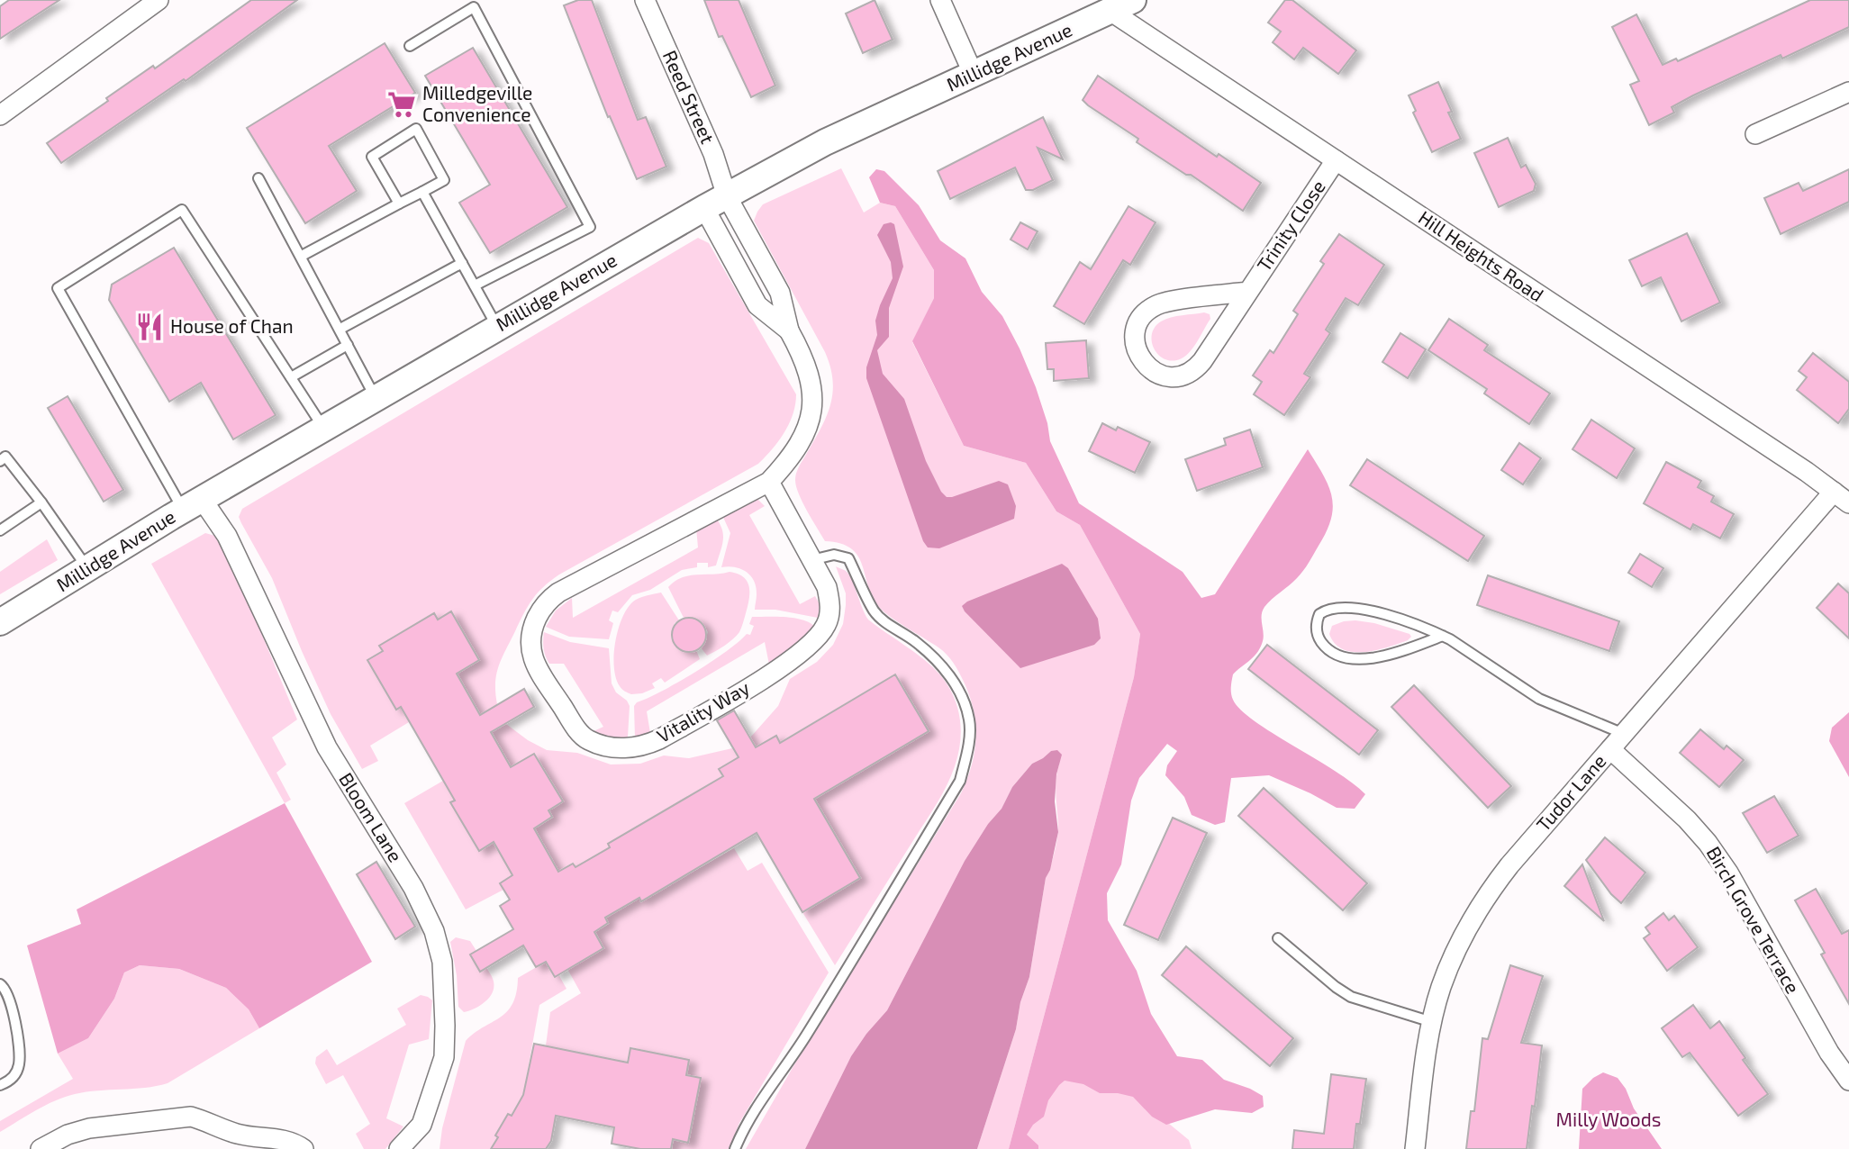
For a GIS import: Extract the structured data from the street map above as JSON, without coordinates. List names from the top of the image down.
{
  "streets": {
    "street": [
      "Millidge Avenue",
      "Reed Street",
      "Trinity Close",
      "Hill Heights Road",
      "Vitality Way",
      "Tudor Lane",
      "Bloom Lane",
      "Birch Grove Terrace"
    ]
  },
  "crossings": [
    ["Millidge Avenue", "Reed Street"],
    ["Millidge Avenue", "Hill Heights Road"],
    ["Millidge Avenue", "Vitality Way"],
    ["Millidge Avenue", "Bloom Lane"],
    ["Reed Street", "Vitality Way"],
    ["Trinity Close", "Hill Heights Road"],
    ["Hill Heights Road", "Tudor Lane"],
    ["Tudor Lane", "Birch Grove Terrace"]
  ],
  "parks": ["Milly Woods"],
  "places": {
    "supermarket": ["Milledgeville Convenience"],
    "restaurant": ["House of Chan"]
  }
}
